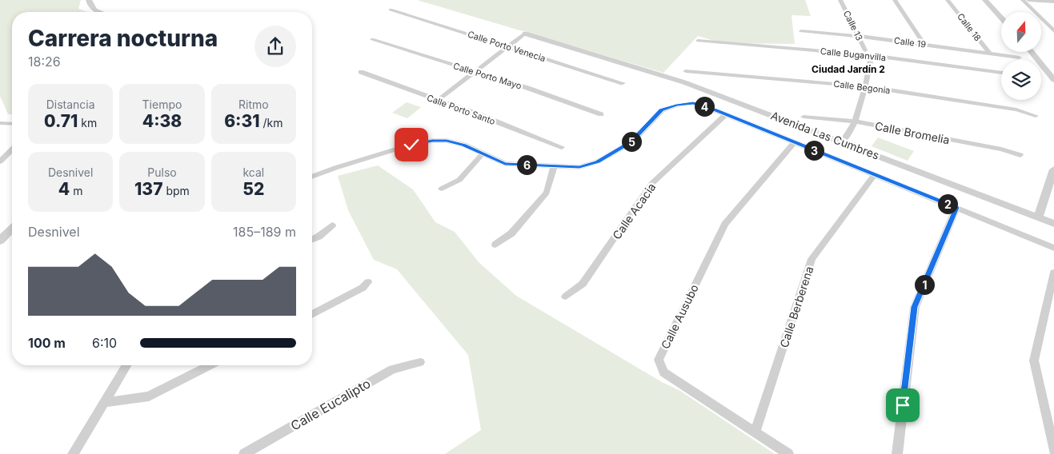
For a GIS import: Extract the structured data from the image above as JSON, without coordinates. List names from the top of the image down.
{
  "streets": {
    "street": [
      "Calle 13",
      "Calle 18",
      "Calle 19",
      "Calle Porto Venecia",
      "Calle Buganvilla",
      "Calle Porto Mayo",
      "Calle Begonia",
      "Calle Porto Santo",
      "Calle Bromelia",
      "Avenida Las Cumbres",
      "Calle Acacia",
      "Calle Berberena",
      "Calle Ausubo",
      "Calle Eucalipto"
    ]
  },
  "crossings": [
    ["Calle 13", "Calle 19"],
    ["Calle 18", "Calle 19"],
    ["Calle Berberena", "Calle Ausubo"]
  ],
  "districts": ["Ciudad Jardín 2"],
  "north": "top",
  "page": {
    "heading": ["Carrera nocturna", "18:26"],
    "stats": [
      ["Distancia", "0.71 km"],
      ["Tiempo", "4:38"],
      ["Ritmo", "6:31 /km"],
      ["Desnivel", "4 m"],
      ["Pulso", "137 bpm"],
      ["kcal", "52"]
    ],
    "pins": [
      "4",
      "5",
      "3",
      "6",
      "2",
      "1"
    ],
    "chart": ["Desnivel", "185–189 m"],
    "list": [
      {
        "name": "100 m",
        "note": "6:10"
      }
    ]
  }
}
